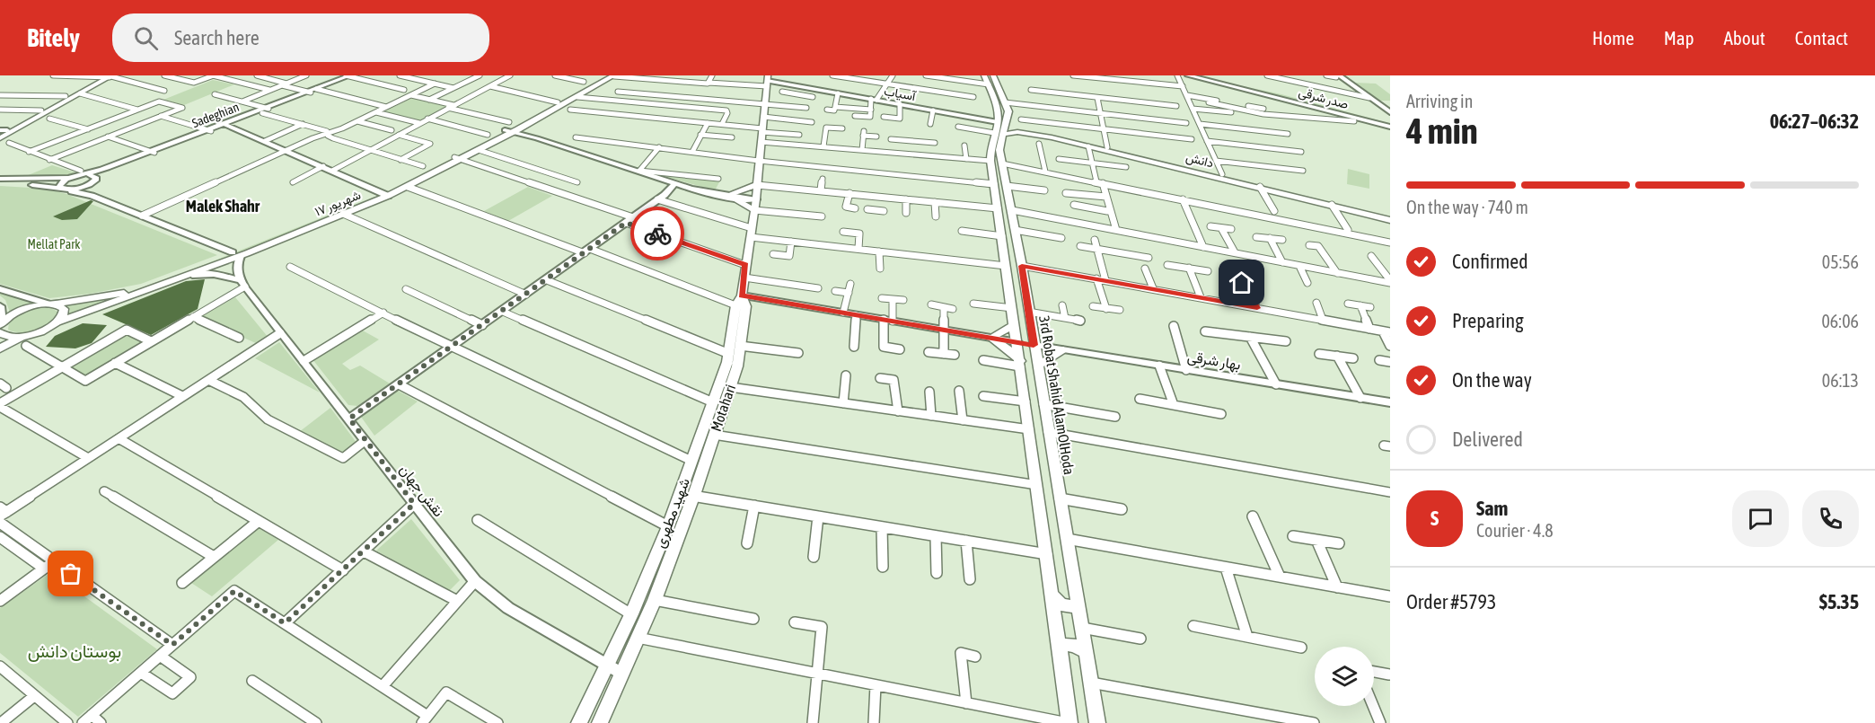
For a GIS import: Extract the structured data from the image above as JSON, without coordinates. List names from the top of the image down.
{
  "streets": {
    "main road": [
      "دانش",
      "۱۷ شهریور",
      "3rd Robat Shahid AlamOlHoda",
      "Motahari",
      "شهید مطهری"
    ],
    "street": [
      "آسیاب",
      "صدر شرقی",
      "Sadeghian",
      "بهار شرقی",
      "نقش جهان"
    ]
  },
  "crossings": [
    ["آسیاب", "دانش"],
    ["آسیاب", "3rd Robat Shahid AlamOlHoda"],
    ["آسیاب", "Motahari"],
    ["دانش", "3rd Robat Shahid AlamOlHoda"],
    ["بهار شرقی", "3rd Robat Shahid AlamOlHoda"],
    ["Motahari", "نقش جهان"],
    ["Motahari", "شهید مطهری"],
    ["نقش جهان", "شهید مطهری"]
  ],
  "districts": ["Malek Shahr"],
  "parks": ["Mellat Park", "بوستان دانش"],
  "page": {
    "header": "Bitely",
    "search": "Search here",
    "nav": [
      "Home",
      "Map",
      "About",
      "Contact"
    ],
    "heading": ["4 min", "Arriving in", "06:27–06:32"],
    "panel": [
      "Sam",
      "Courier · 4.8",
      "Order #5793",
      "$5.35"
    ],
    "bar": "On the way · 740 m",
    "list": [
      ["Confirmed", "05:56"],
      ["Preparing", "06:06"],
      ["On the way", "06:13"],
      "Delivered"
    ],
    "round": "S"
  }
}
